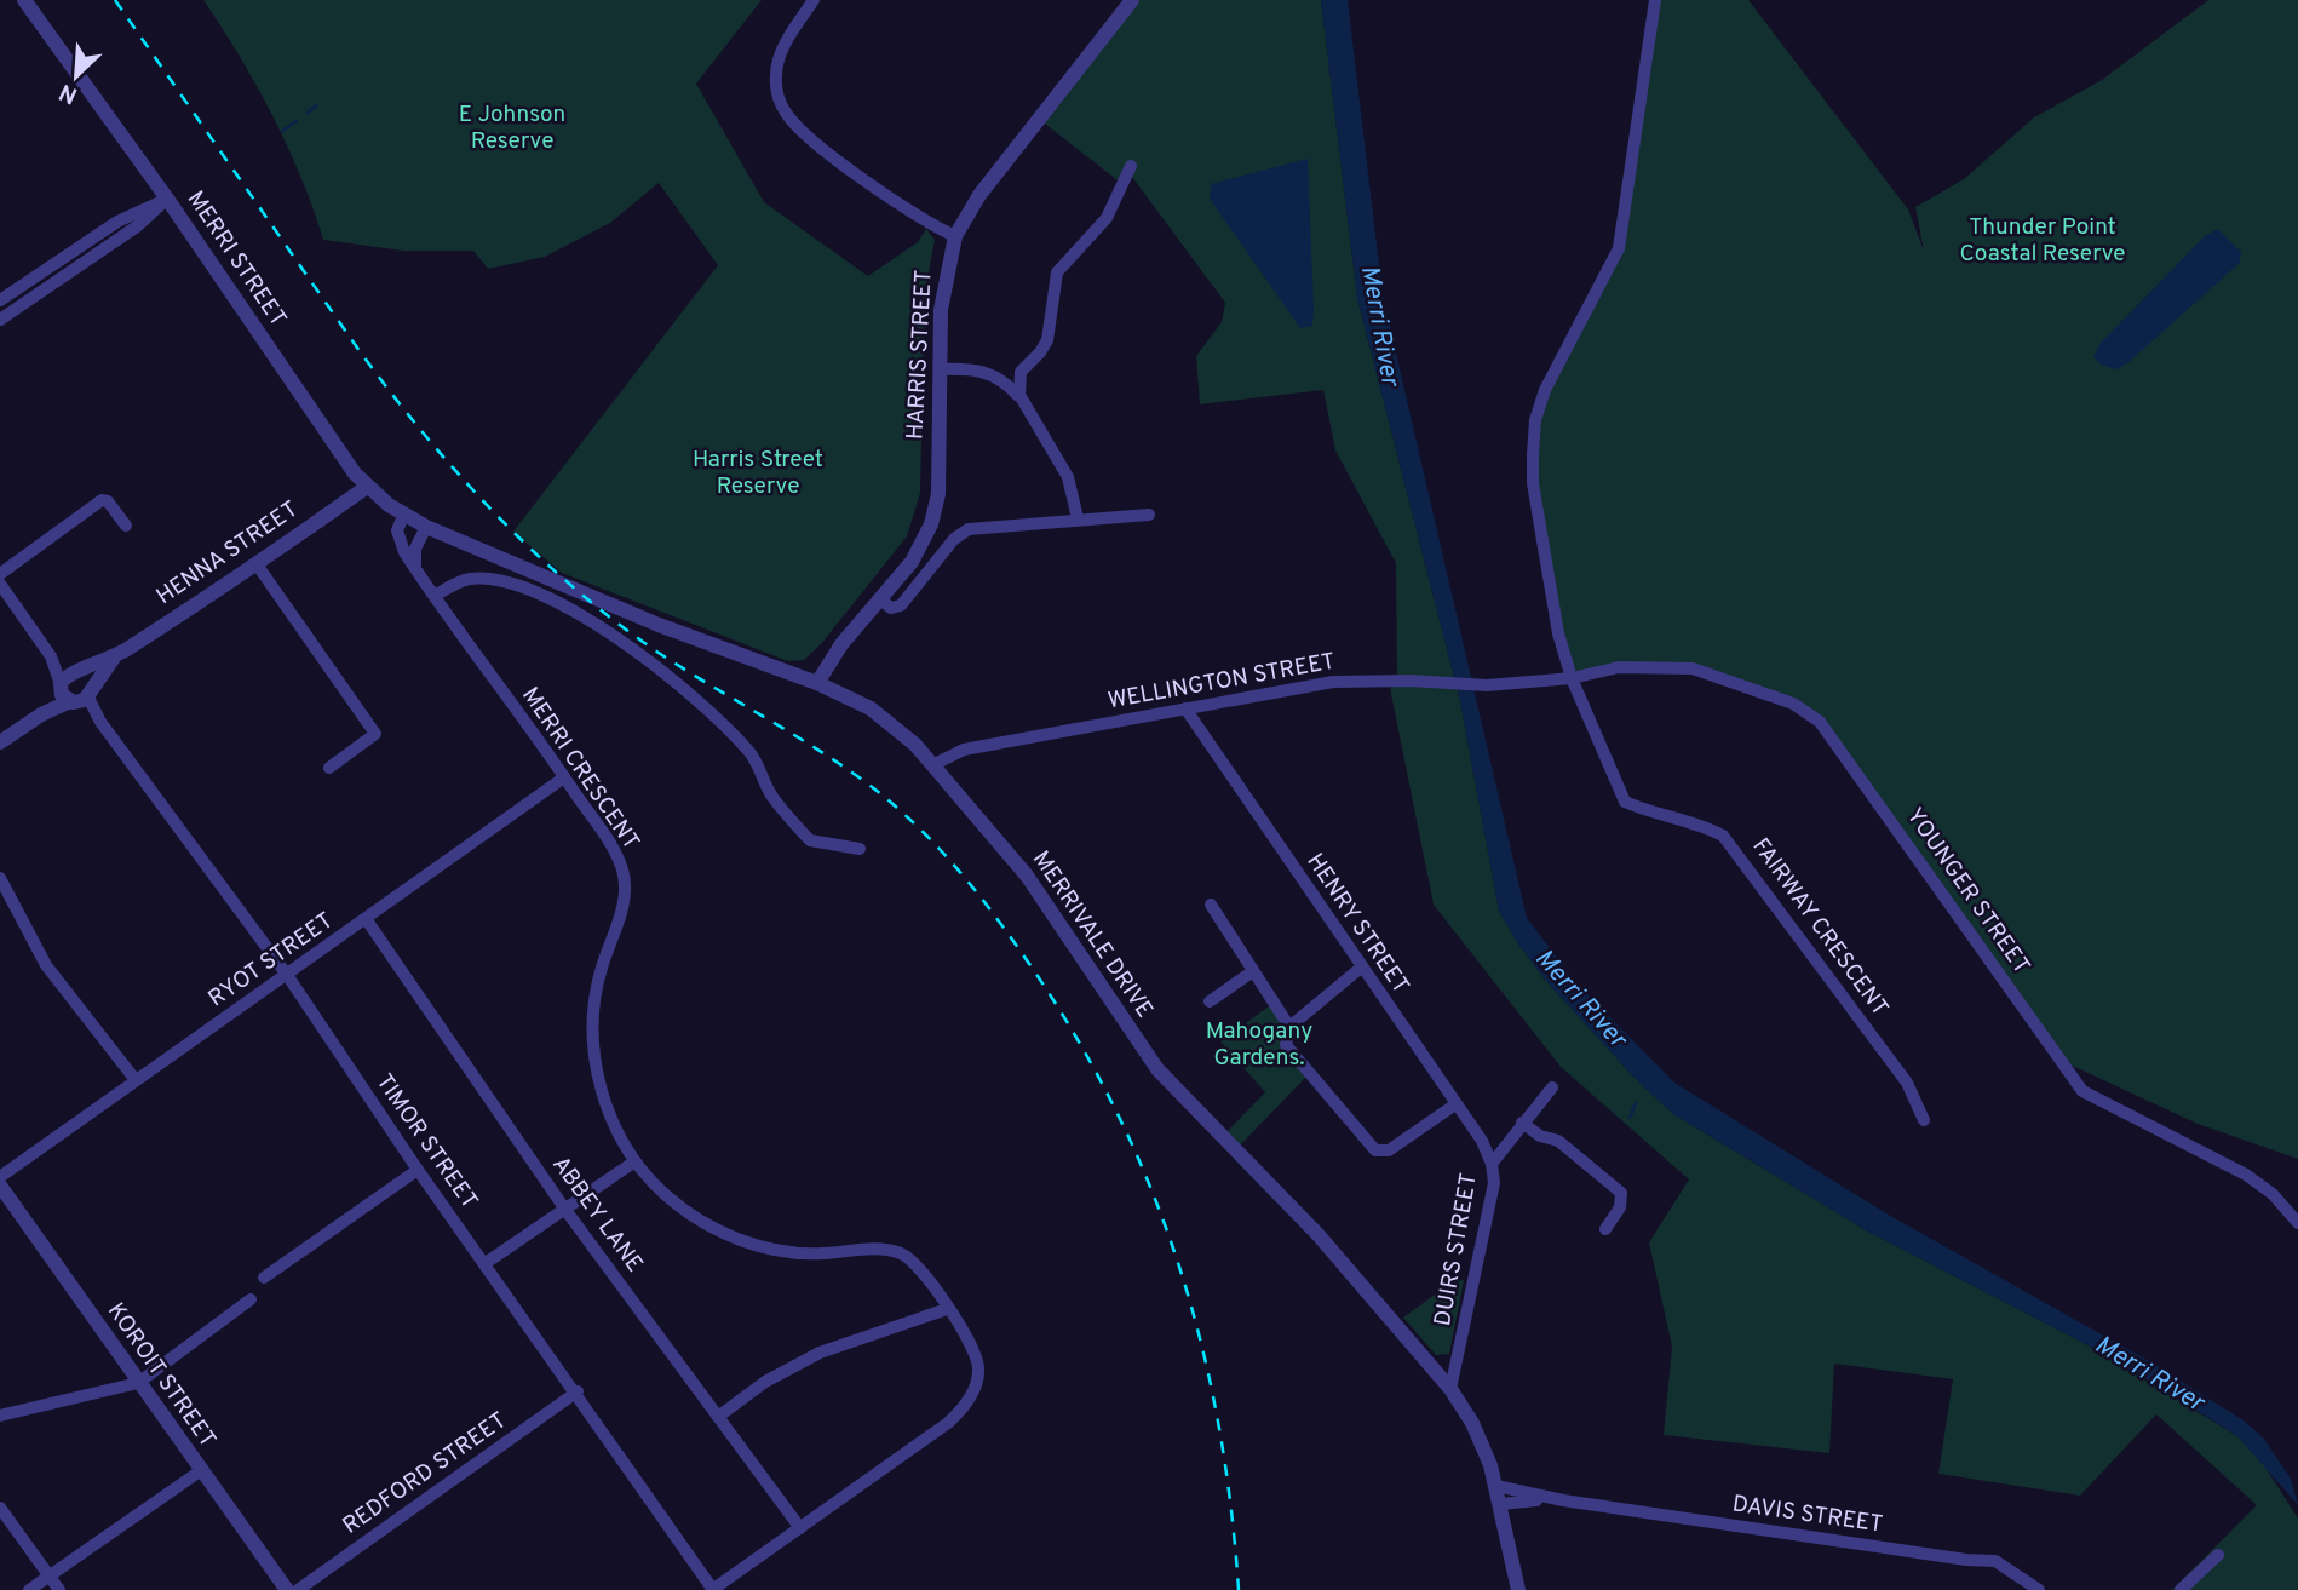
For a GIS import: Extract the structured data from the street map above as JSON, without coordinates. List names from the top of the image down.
{
  "streets": {
    "street": [
      "MERRI STREET",
      "HARRIS STREET",
      "HENNA STREET",
      "WELLINGTON STREET",
      "MERRI CRESCENT",
      "YOUNGER STREET",
      "HENRY STREET",
      "FAIRWAY CRESCENT",
      "MERRIVALE DRIVE",
      "RYOT STREET",
      "TIMOR STREET",
      "ABBEY LANE",
      "DUIRS STREET",
      "KOROIT STREET",
      "REDFORD STREET",
      "DAVIS STREET"
    ]
  },
  "crossings": [
    ["MERRI STREET", "HENNA STREET"],
    ["MERRI STREET", "MERRI CRESCENT"],
    ["MERRI STREET", "MERRIVALE DRIVE"],
    ["HARRIS STREET", "MERRIVALE DRIVE"],
    ["HENNA STREET", "TIMOR STREET"],
    ["WELLINGTON STREET", "YOUNGER STREET"],
    ["WELLINGTON STREET", "HENRY STREET"],
    ["WELLINGTON STREET", "FAIRWAY CRESCENT"],
    ["WELLINGTON STREET", "MERRIVALE DRIVE"],
    ["MERRI CRESCENT", "RYOT STREET"],
    ["MERRI CRESCENT", "ABBEY LANE"],
    ["YOUNGER STREET", "FAIRWAY CRESCENT"],
    ["HENRY STREET", "DUIRS STREET"],
    ["MERRIVALE DRIVE", "DUIRS STREET"],
    ["MERRIVALE DRIVE", "DAVIS STREET"],
    ["RYOT STREET", "TIMOR STREET"],
    ["RYOT STREET", "ABBEY LANE"],
    ["TIMOR STREET", "REDFORD STREET"]
  ],
  "water": ["Merri River"],
  "parks": [
    "E Johnson Reserve",
    "Thunder Point Coastal Reserve",
    "Harris Street Reserve",
    "Mahogany Gardens."
  ],
  "north": "bottom left"
}
